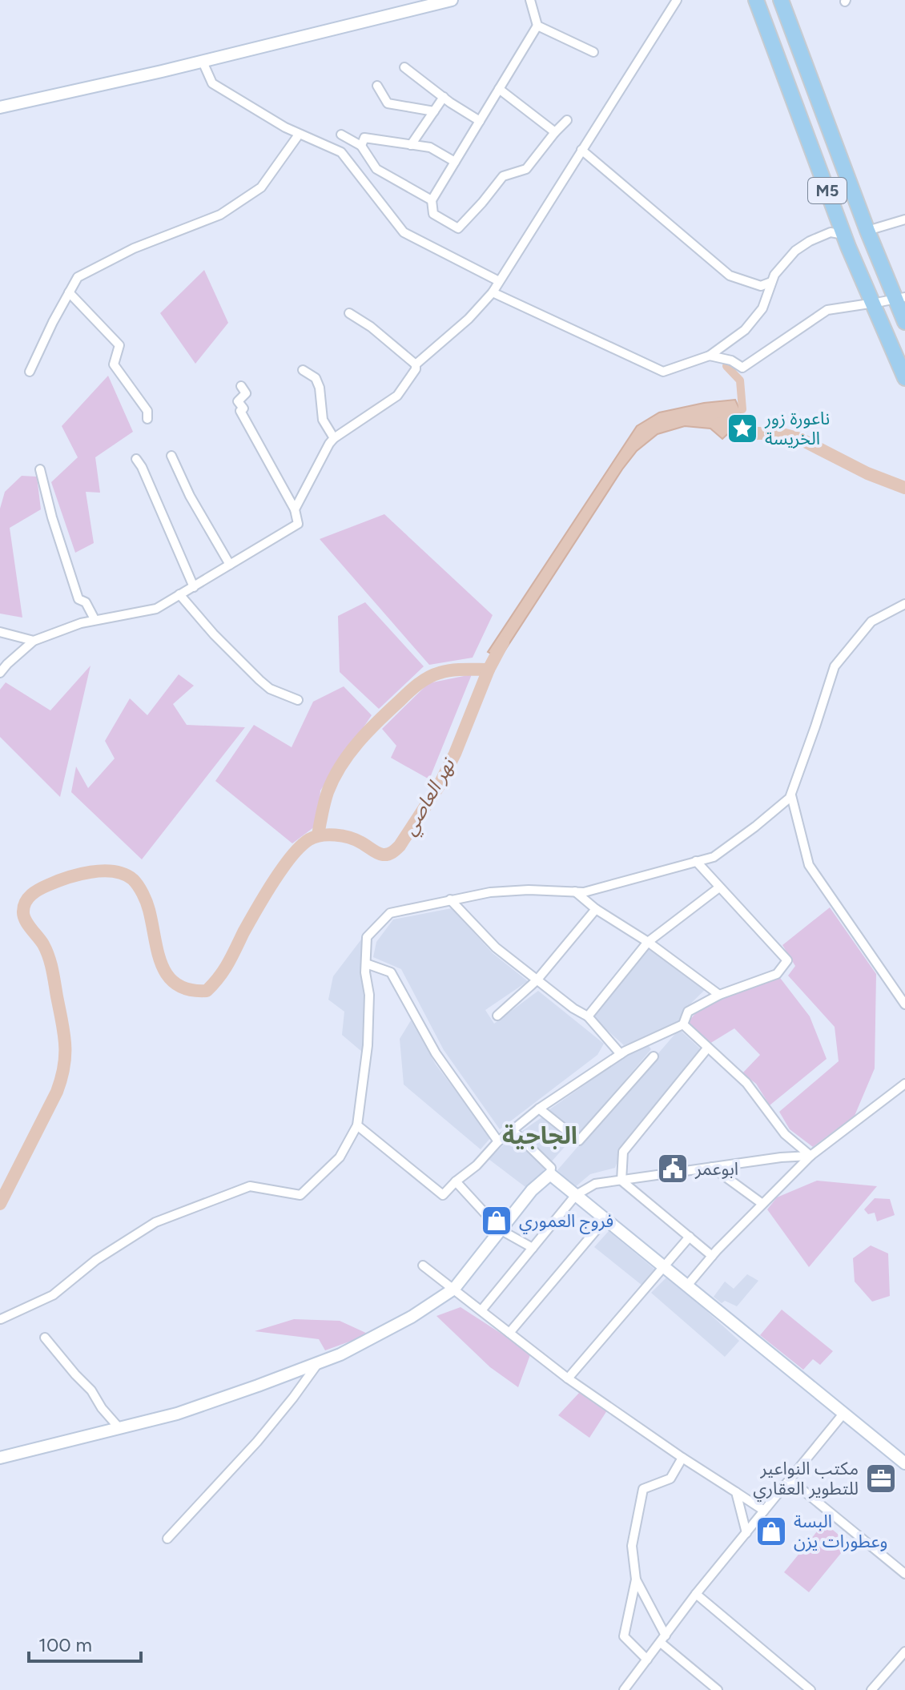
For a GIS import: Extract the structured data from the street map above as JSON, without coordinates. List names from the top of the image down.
{
  "streets": {
    "highway": ["M5"]
  },
  "districts": ["الجاجية"],
  "water": ["نهر العاصي"],
  "places": {
    "place": ["ناعورة زور الخريسة"],
    "public building": ["ابوعمر"],
    "shop": ["فروج العموري", "البسة وعطورات يزن"],
    "office": ["مكتب النواعير للتطوير العقاري"]
  },
  "scale_bar": "100 m"
}
